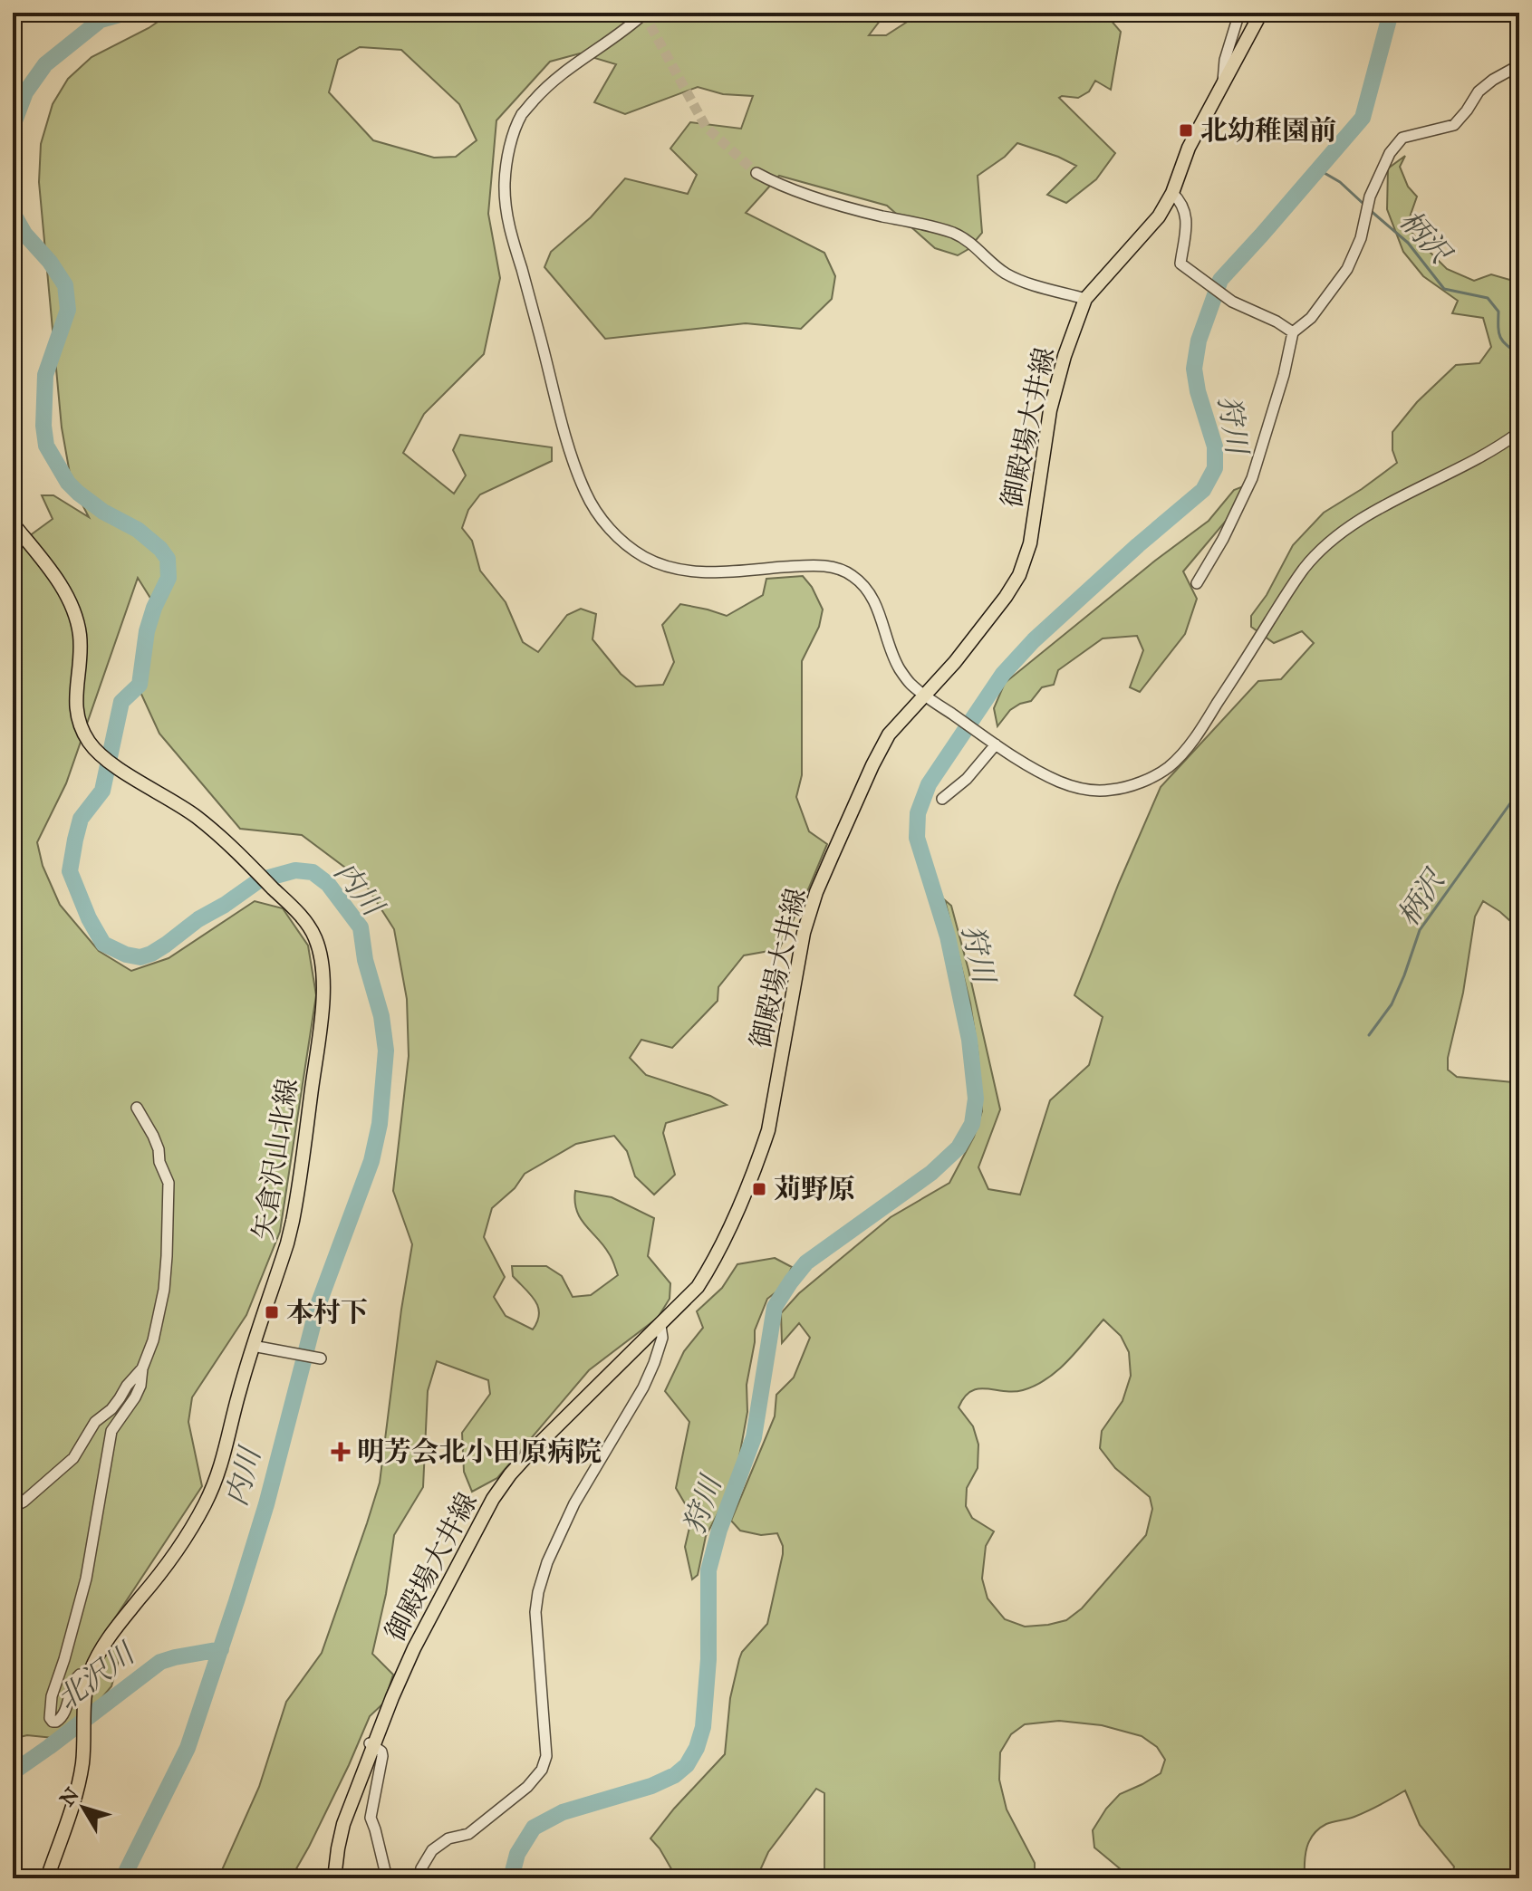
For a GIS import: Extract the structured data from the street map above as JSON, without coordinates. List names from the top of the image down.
{
  "streets": {
    "main road": ["御殿場大井線", "矢倉沢山北線"]
  },
  "water": [
    "柄沢",
    "狩川",
    "内川",
    "北沢川"
  ],
  "places": {
    "transit": ["北幼稚園前", "苅野原", "本村下"],
    "health": ["明芳会北小田原病院"]
  },
  "north": "top left"
}
